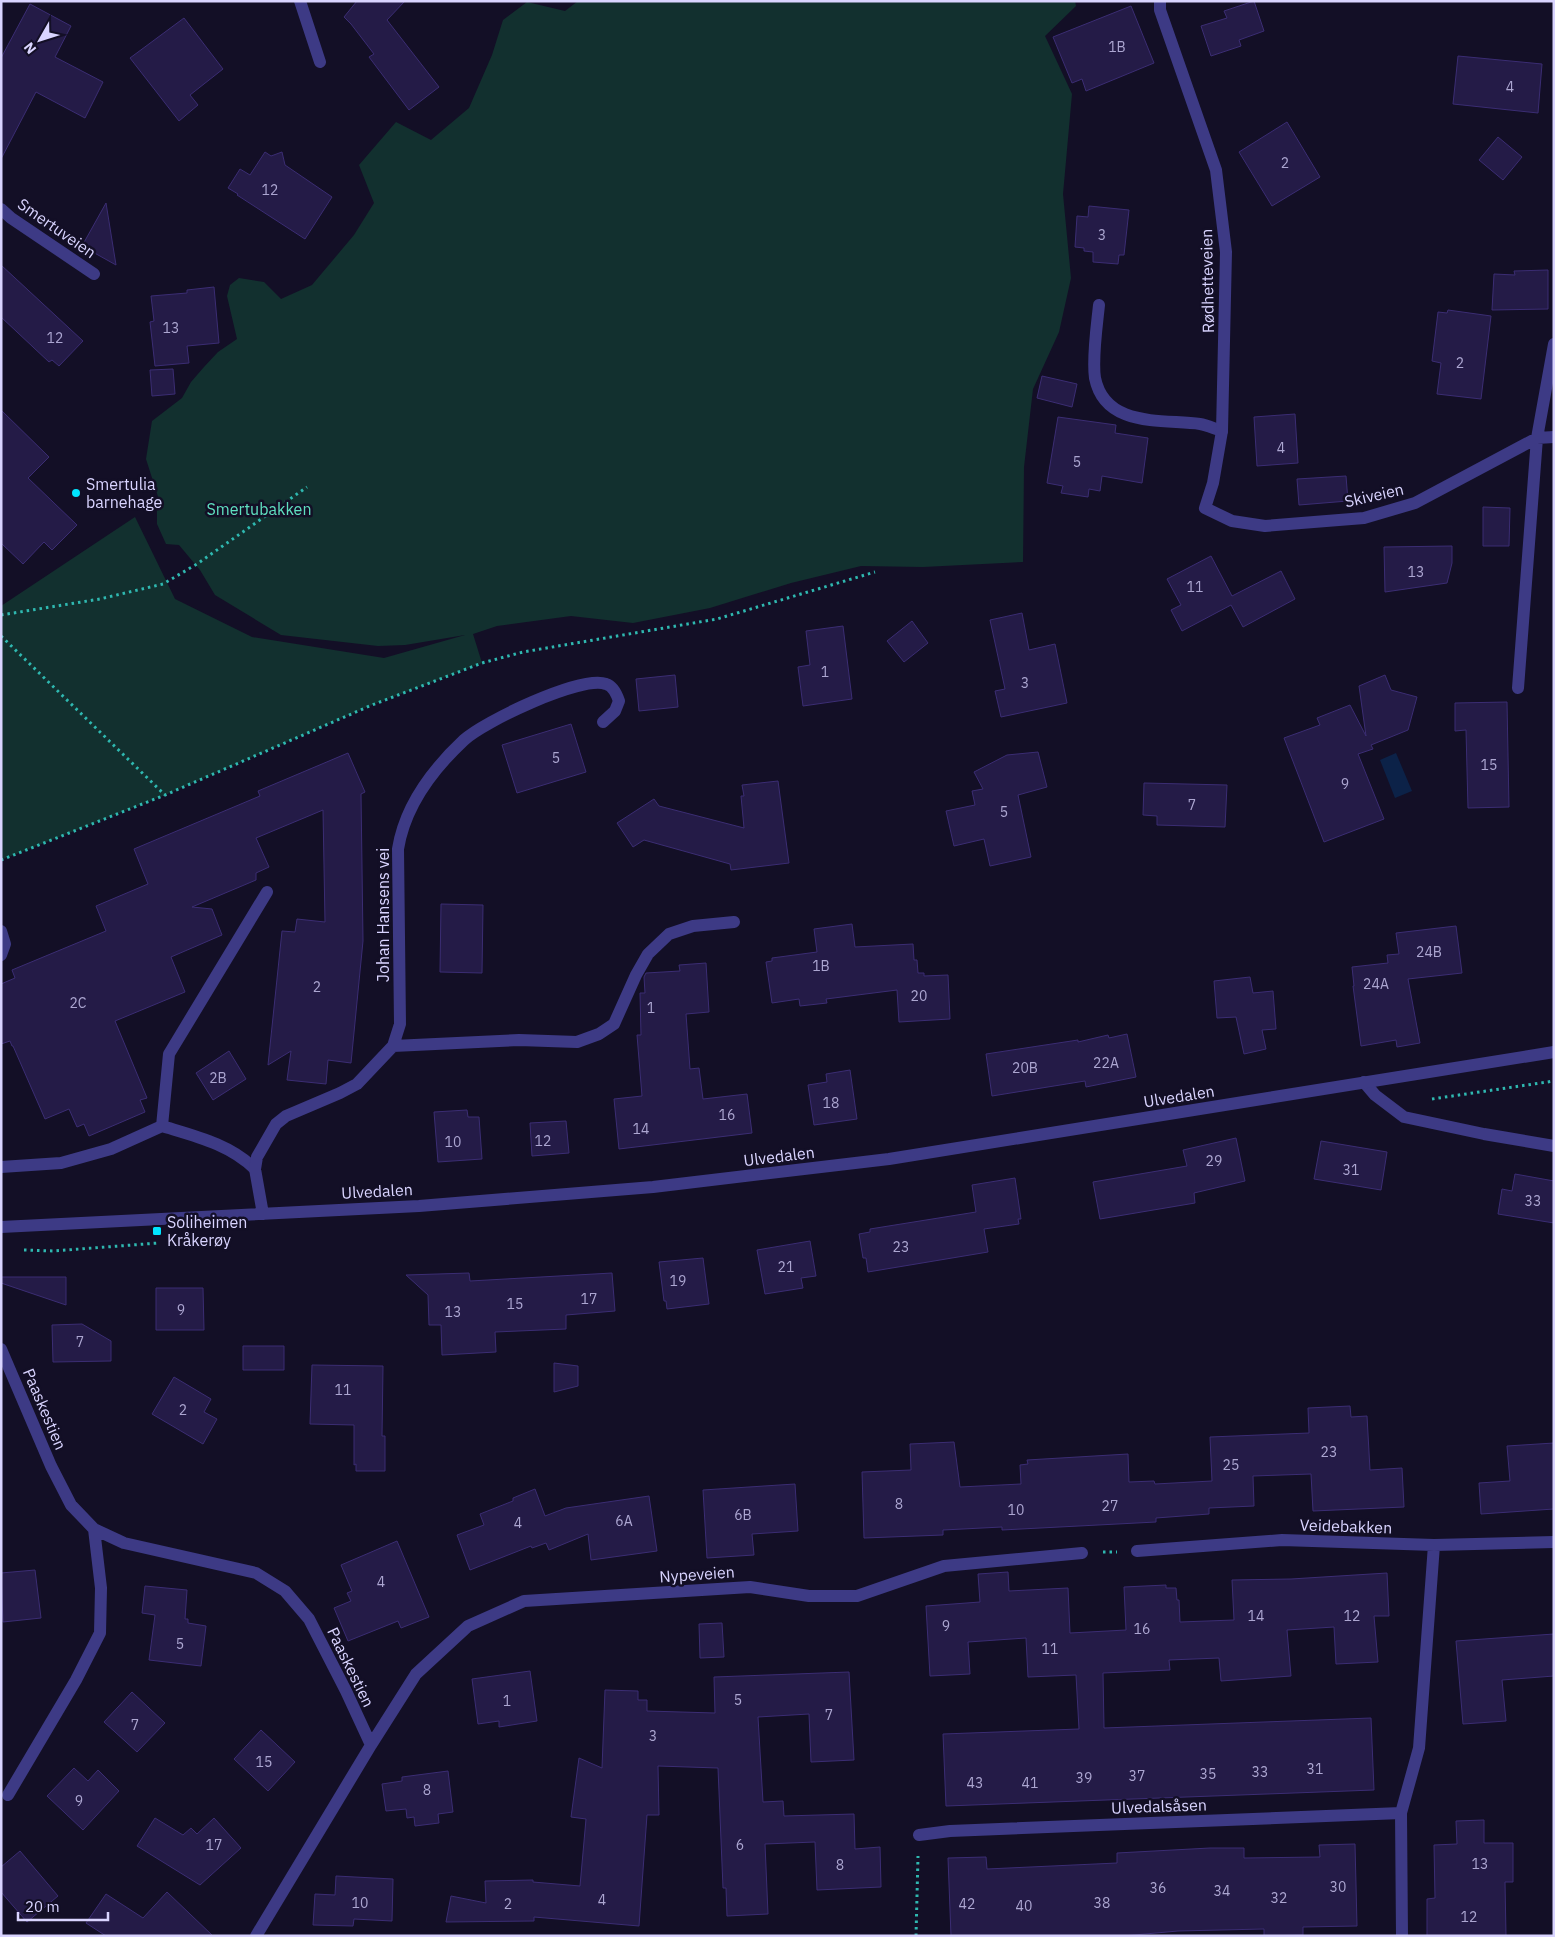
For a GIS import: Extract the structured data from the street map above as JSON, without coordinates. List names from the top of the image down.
{
  "streets": {
    "street": [
      "Smertuveien",
      "Rødhetteveien",
      "Skiveien",
      "Johan Hansens vei",
      "Ulvedalen",
      "Paaskestien",
      "Veidebakken",
      "Nypeveien",
      "Ulvedalsåsen"
    ]
  },
  "crossings": [
    ["Rødhetteveien", "Skiveien"],
    ["Johan Hansens vei", "Ulvedalen"],
    ["Paaskestien", "Nypeveien"]
  ],
  "parks": ["Smertubakken"],
  "places": {
    "other": ["Smertulia barnehage"],
    "transit": ["Soliheimen Kråkerøy"]
  },
  "house_numbers": [
    "1B",
    "4",
    "2",
    "12",
    "3",
    "13",
    "12",
    "2",
    "4",
    "5",
    "13",
    "11",
    "1",
    "3",
    "5",
    "15",
    "9",
    "7",
    "5",
    "24B",
    "1B",
    "24A",
    "2",
    "20",
    "2C",
    "1",
    "22A",
    "20B",
    "2B",
    "18",
    "16",
    "14",
    "12",
    "10",
    "29",
    "31",
    "33",
    "23",
    "21",
    "19",
    "17",
    "15",
    "9",
    "13",
    "7",
    "11",
    "2",
    "23",
    "25",
    "8",
    "27",
    "10",
    "6B",
    "6A",
    "4",
    "4",
    "14",
    "12",
    "9",
    "16",
    "5",
    "11",
    "5",
    "1",
    "7",
    "7",
    "3",
    "15",
    "31",
    "33",
    "35",
    "37",
    "39",
    "43",
    "41",
    "8",
    "9",
    "17",
    "6",
    "13",
    "8",
    "30",
    "36",
    "34",
    "32",
    "4",
    "10",
    "38",
    "2",
    "42",
    "40",
    "12"
  ],
  "scale_bar": "20 m",
  "north": "bottom left"
}
